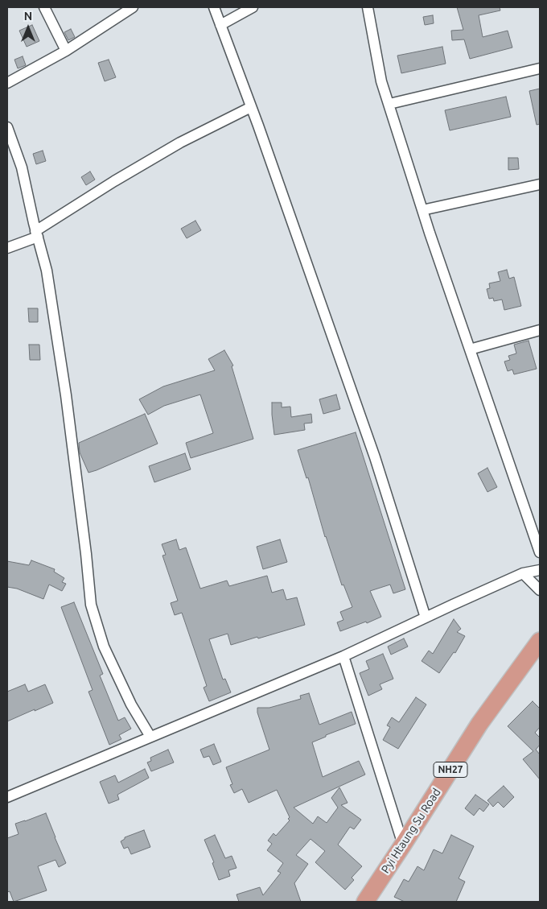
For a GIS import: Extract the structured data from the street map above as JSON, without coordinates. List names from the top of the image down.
{
  "streets": {
    "highway": ["NH27", "Pyi Htaung Su Road"]
  },
  "north": "top"
}
